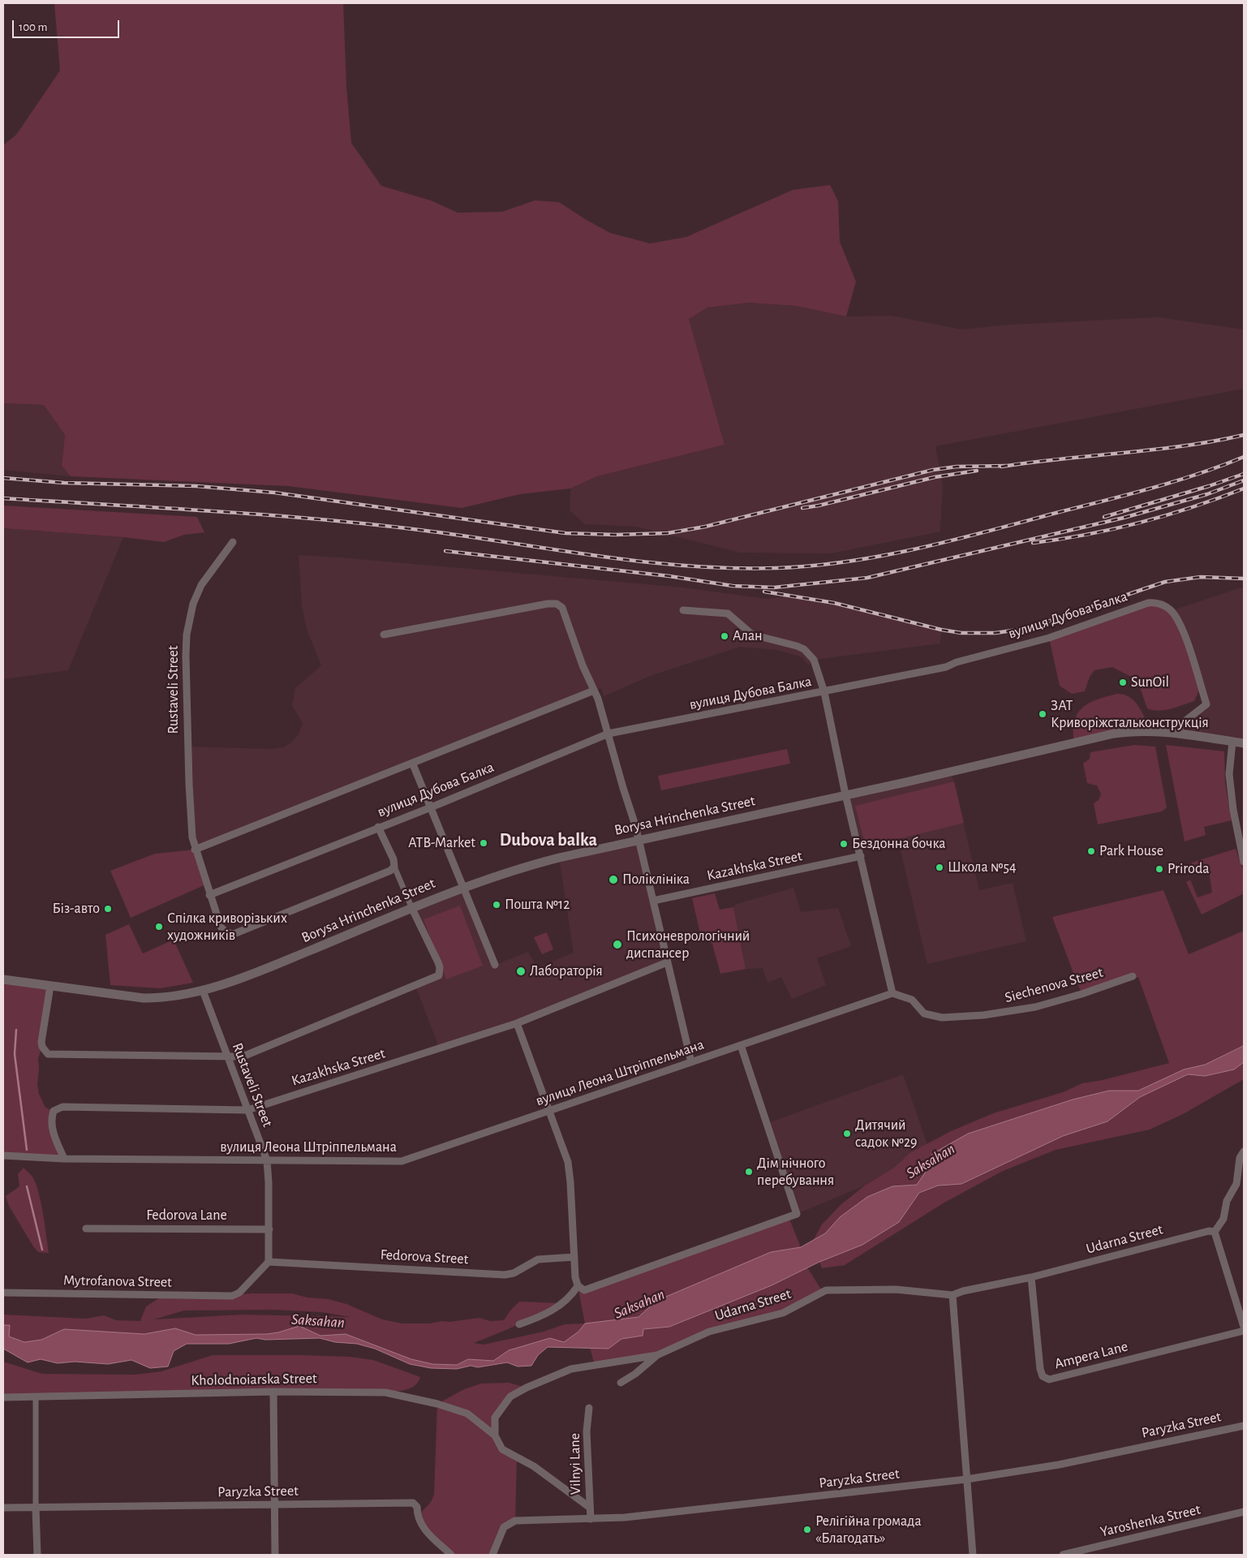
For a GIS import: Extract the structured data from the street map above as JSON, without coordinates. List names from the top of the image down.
{
  "streets": {
    "street": [
      "вулиця Дубова Балка",
      "Rustaveli Street",
      "Borysa Hrinchenka Street",
      "Kazakhska Street",
      "Siechenova Street",
      "вулиця Леона Штріппельмана",
      "Fedorova Lane",
      "Udarna Street",
      "Fedorova Street",
      "Mytrofanova Street",
      "Ampera Lane",
      "Kholodnoiarska Street",
      "Paryzka Street",
      "Vilnyi Lane",
      "Yaroshenka Street"
    ]
  },
  "crossings": [
    ["вулиця Дубова Балка", "Rustaveli Street"],
    ["вулиця Дубова Балка", "Borysa Hrinchenka Street"],
    ["Rustaveli Street", "Borysa Hrinchenka Street"],
    ["Rustaveli Street", "Kazakhska Street"],
    ["Rustaveli Street", "вулиця Леона Штріппельмана"],
    ["Rustaveli Street", "Fedorova Lane"],
    ["Rustaveli Street", "Fedorova Street"],
    ["Rustaveli Street", "Mytrofanova Street"],
    ["Kazakhska Street", "вулиця Леона Штріппельмана"],
    ["Siechenova Street", "вулиця Леона Штріппельмана"],
    ["Udarna Street", "Ampera Lane"],
    ["Fedorova Street", "Mytrofanova Street"],
    ["Kholodnoiarska Street", "Vilnyi Lane"],
    ["Paryzka Street", "Vilnyi Lane"]
  ],
  "districts": ["Dubova balka"],
  "water": ["Saksahan"],
  "places": [
    "Алан",
    "SunOil",
    "ЗАТ Криворіжстальконструкція",
    "ATB-Market",
    "Бездонна бочка",
    "Park House",
    "Школа №54",
    "Priroda",
    "Поліклініка",
    "Пошта №12",
    "Біз-авто",
    "Спілка криворізьких художників",
    "Психоневрологічний диспансер",
    "Лабораторія",
    "Дитячий садок №29",
    "Дім нічного перебування",
    "Релігійна громада «Благодать»"
  ],
  "scale_bar": "100 m"
}
